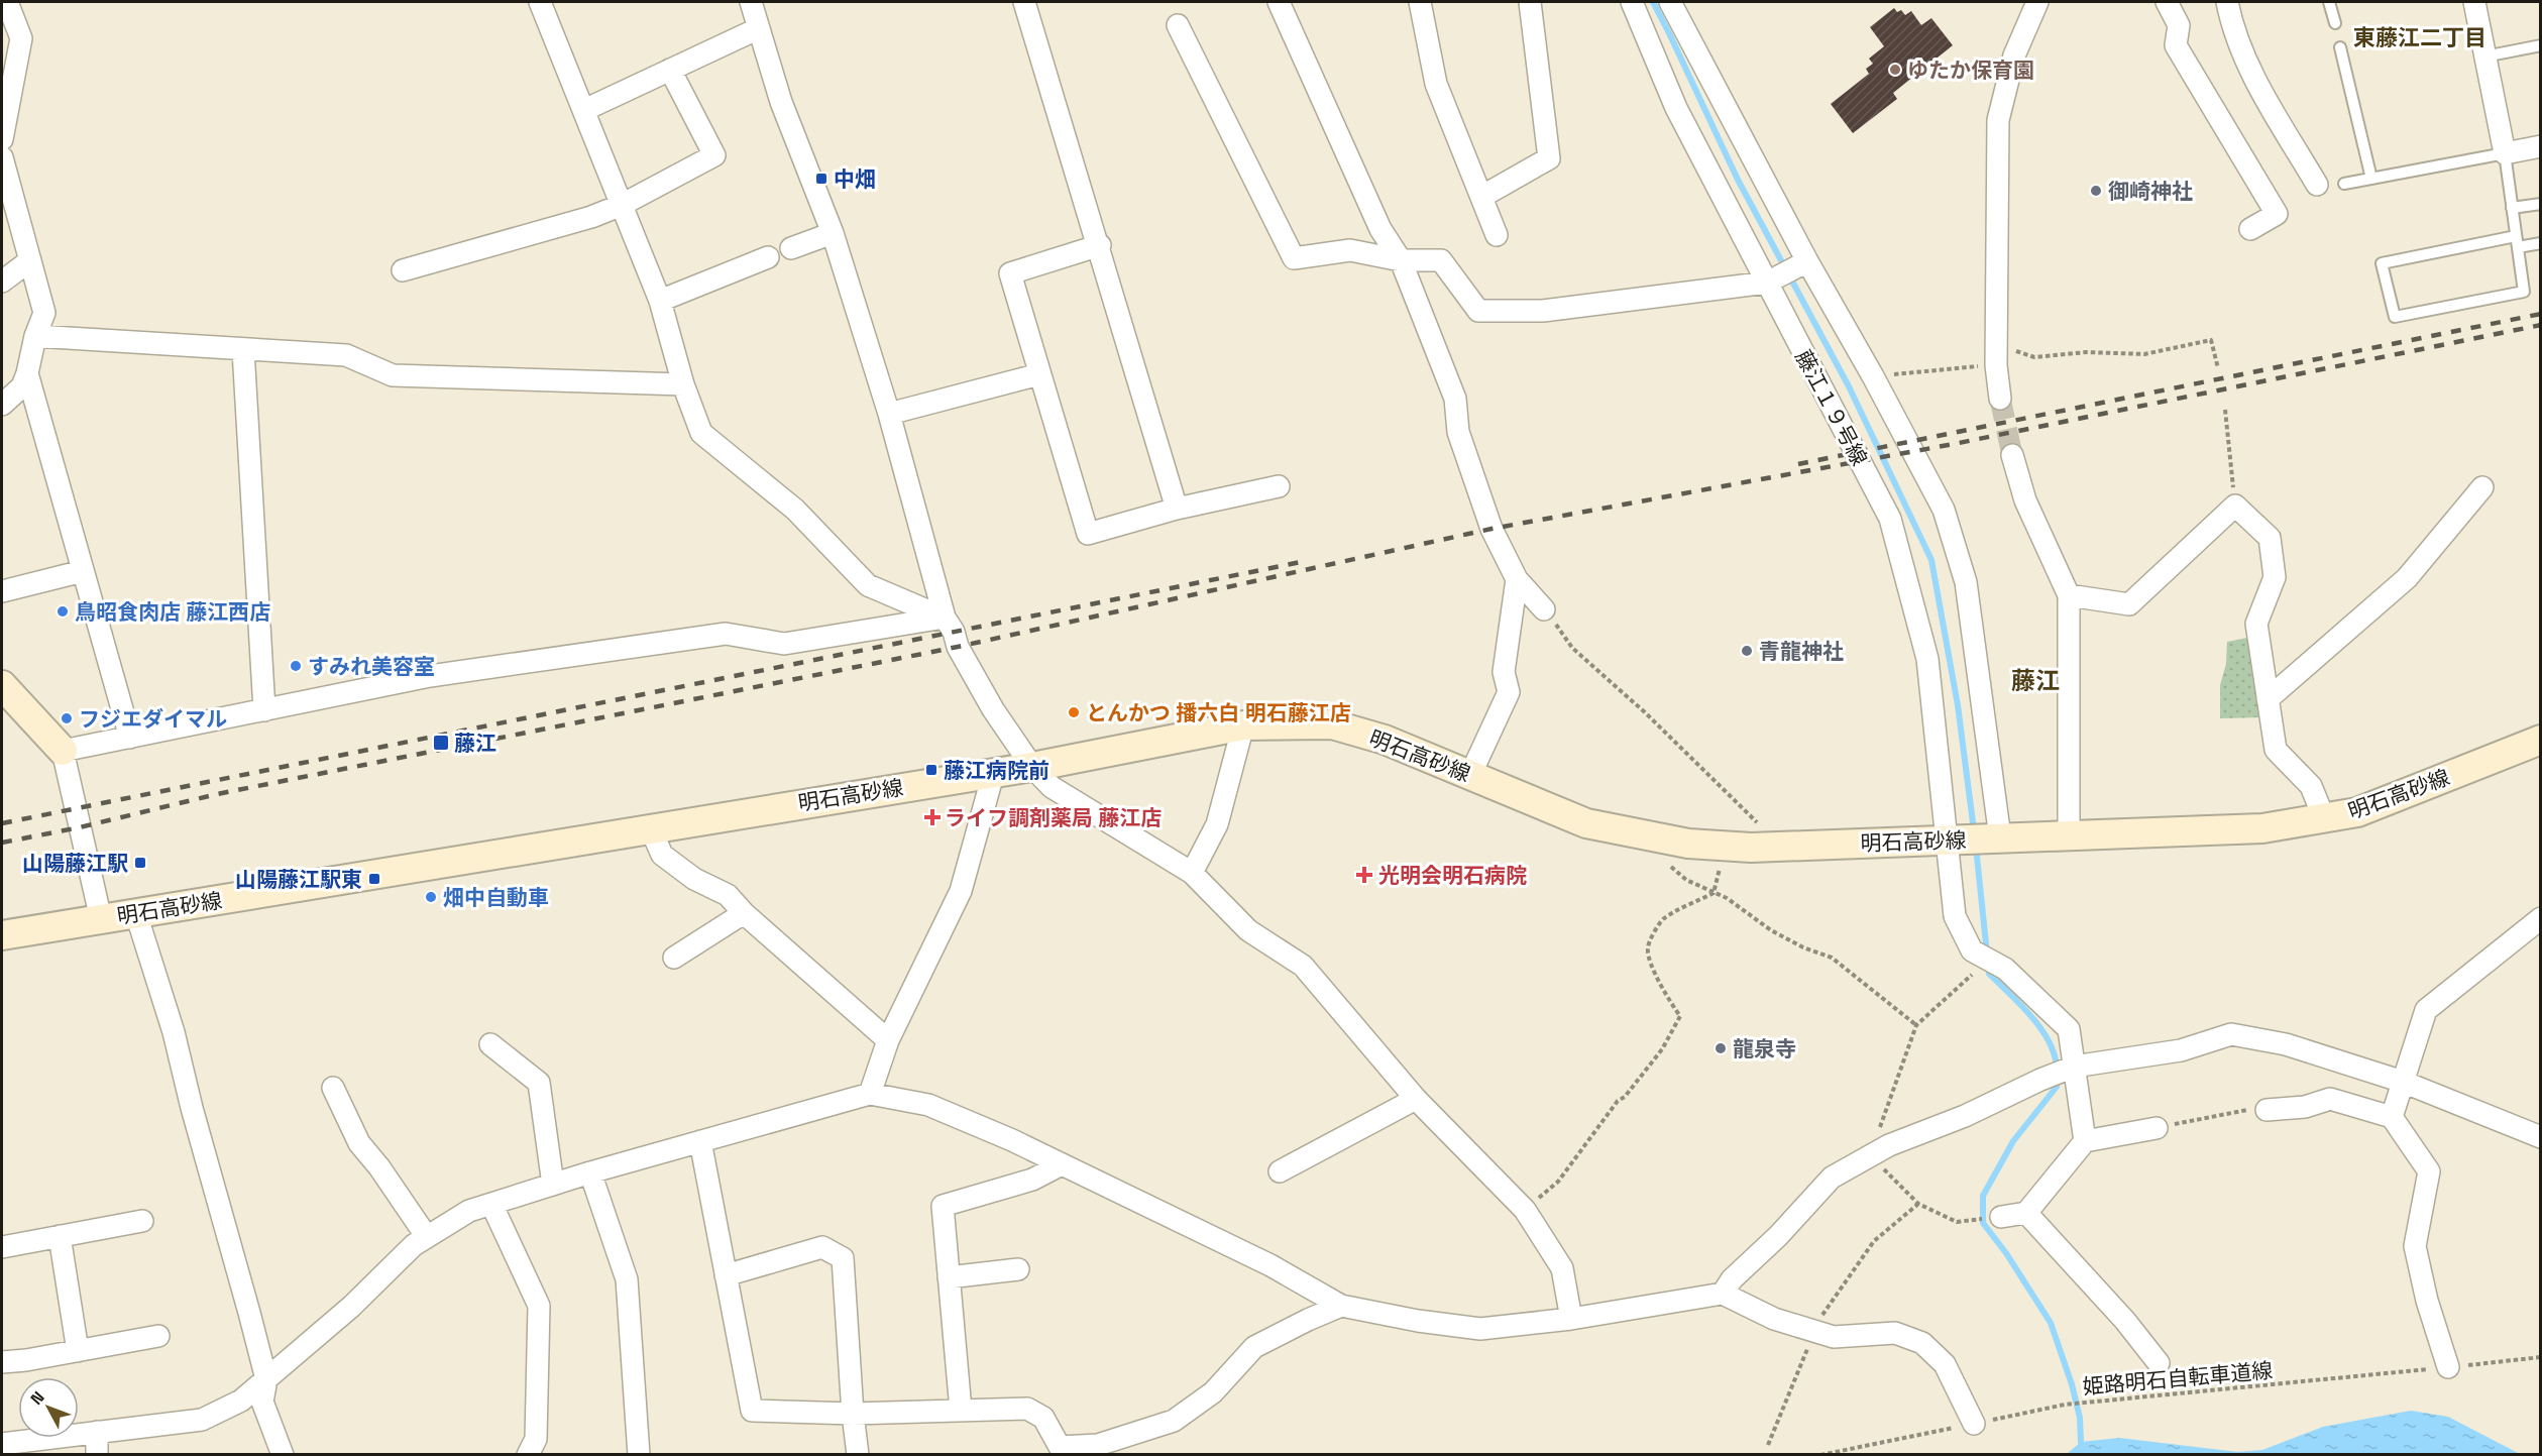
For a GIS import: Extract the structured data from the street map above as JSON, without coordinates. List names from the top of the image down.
{
  "streets": {
    "main road": ["明石高砂線"],
    "street": ["藤江１９号線"],
    "path": ["姫路明石自転車道線"]
  },
  "crossings": [
    ["藤江１９号線", "明石高砂線"]
  ],
  "districts": ["東藤江二丁目", "藤江"],
  "places": {
    "other": [
      "ゆたか保育園",
      "御崎神社",
      "鳥昭食肉店 藤江西店",
      "青龍神社",
      "すみれ美容室",
      "とんかつ 播六白 明石藤江店",
      "フジエダイマル",
      "畑中自動車",
      "龍泉寺"
    ],
    "transit": [
      "中畑",
      "藤江",
      "藤江病院前",
      "山陽藤江駅",
      "山陽藤江駅東"
    ],
    "health": ["ライフ調剤薬局 藤江店", "光明会明石病院"]
  },
  "north": "top left"
}
